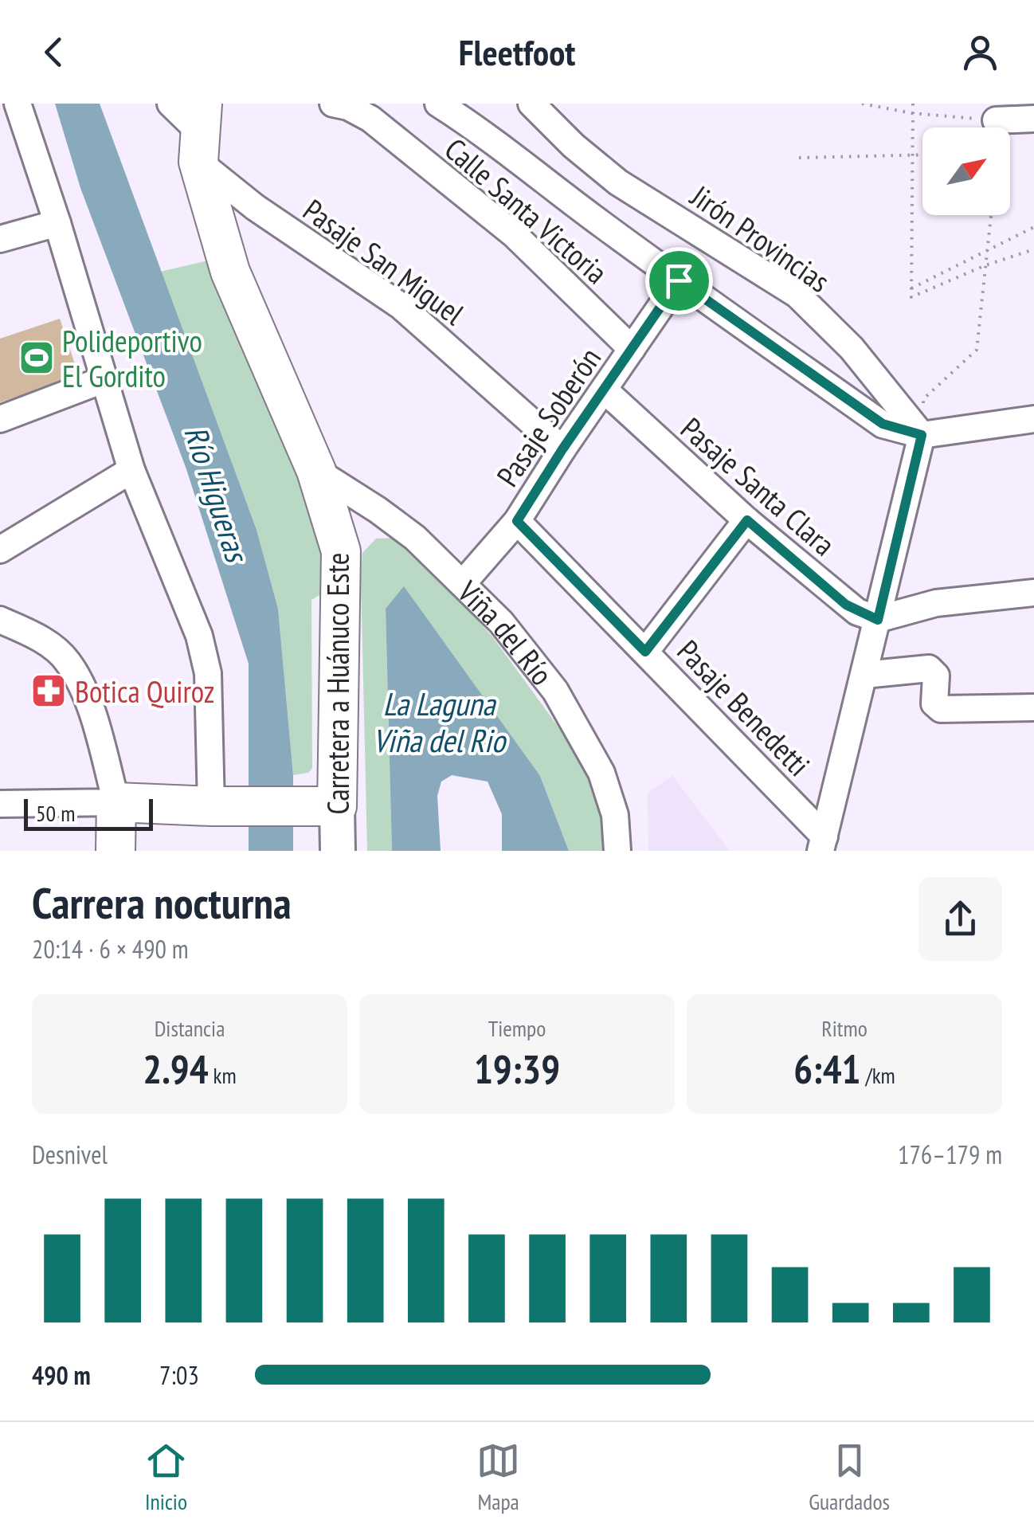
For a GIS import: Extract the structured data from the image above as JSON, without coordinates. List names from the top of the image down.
{
  "streets": {
    "highway": ["Carretera a Huánuco Este"],
    "street": [
      "Calle Santa Victoria",
      "Jirón Provincias",
      "Pasaje San Miguel",
      "Pasaje Soberón",
      "Pasaje Santa Clara",
      "Viña del Río",
      "Pasaje Benedetti"
    ]
  },
  "crossings": [
    ["Calle Santa Victoria", "Pasaje Soberón"],
    ["Pasaje San Miguel", "Pasaje Soberón"],
    ["Pasaje San Miguel", "Carretera a Huánuco Este"],
    ["Pasaje Soberón", "Pasaje Santa Clara"],
    ["Pasaje Soberón", "Viña del Río"],
    ["Pasaje Soberón", "Pasaje Benedetti"],
    ["Viña del Río", "Carretera a Huánuco Este"]
  ],
  "water": ["Río Higueras", "La Laguna Viña del Rio"],
  "places": {
    "sports": ["Polideportivo El Gordito"],
    "pharmacy": ["Botica Quiroz"]
  },
  "scale_bar": "50 m",
  "north": "top right",
  "page": {
    "header": "Fleetfoot",
    "scale": "50 m",
    "heading": ["Carrera nocturna", "20:14 · 6 × 490 m"],
    "stats": [
      ["Distancia", "2.94 km"],
      ["Tiempo", "19:39"],
      ["Ritmo", "6:41 /km"]
    ],
    "chart": ["Desnivel", "176–179 m"],
    "list": [
      {
        "name": "490 m",
        "note": "7:03"
      }
    ],
    "tabs": ["Inicio", "Mapa", "Guardados"]
  }
}
